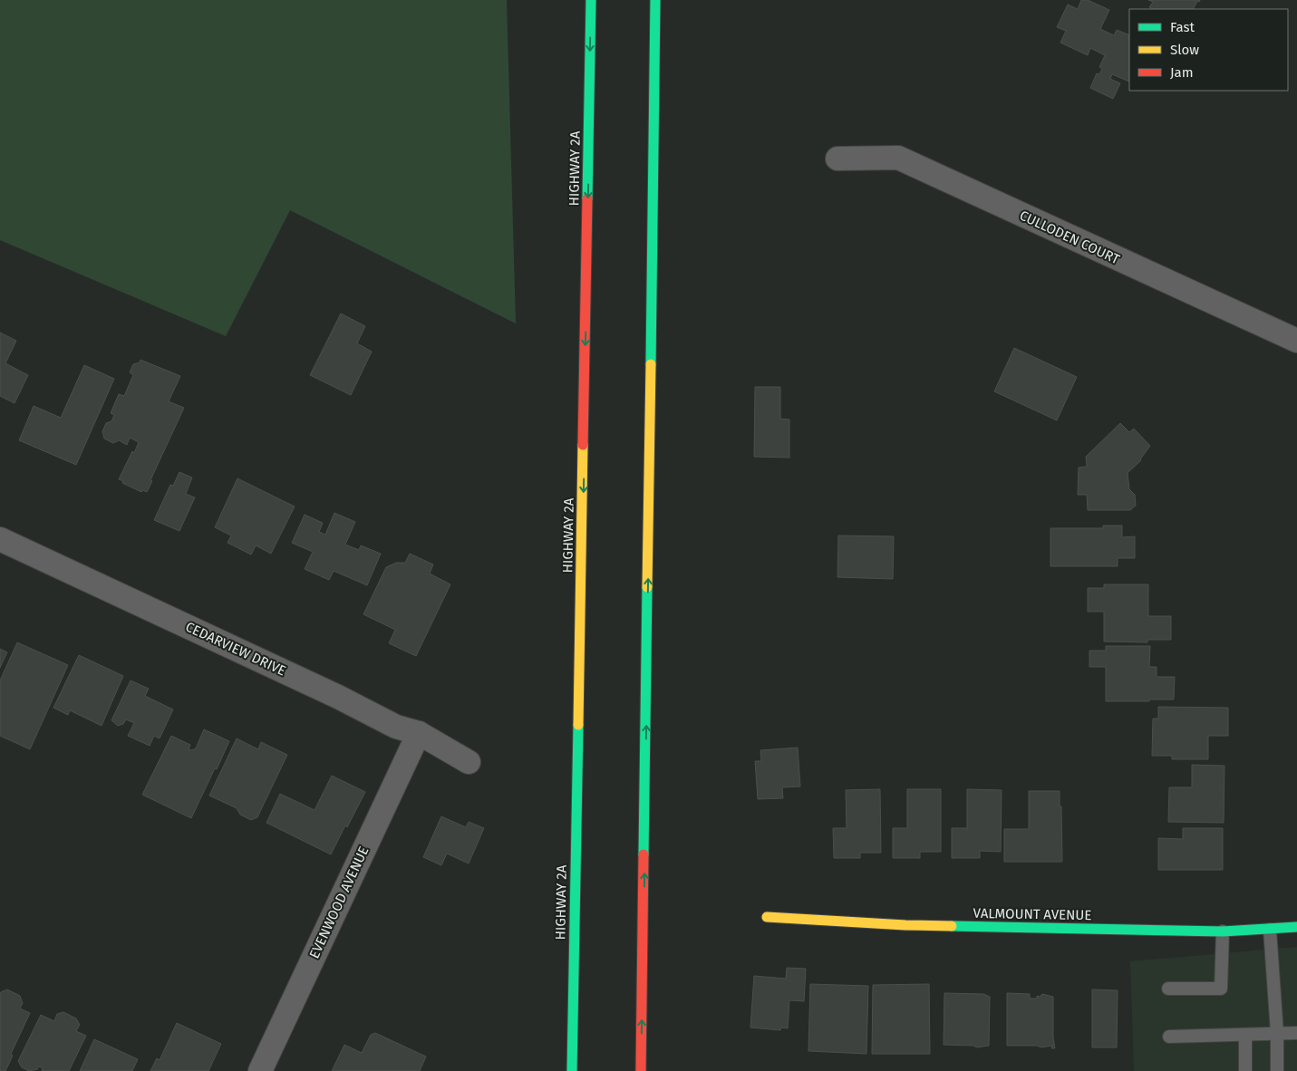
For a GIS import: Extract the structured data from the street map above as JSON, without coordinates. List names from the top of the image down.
{
  "streets": {
    "main road": ["HIGHWAY 2A", "VALMOUNT AVENUE"],
    "street": ["CULLODEN COURT", "CEDARVIEW DRIVE", "EVENWOOD AVENUE"]
  },
  "crossings": [
    ["CEDARVIEW DRIVE", "EVENWOOD AVENUE"]
  ],
  "legend": ["Fast", "Slow", "Jam"]
}
